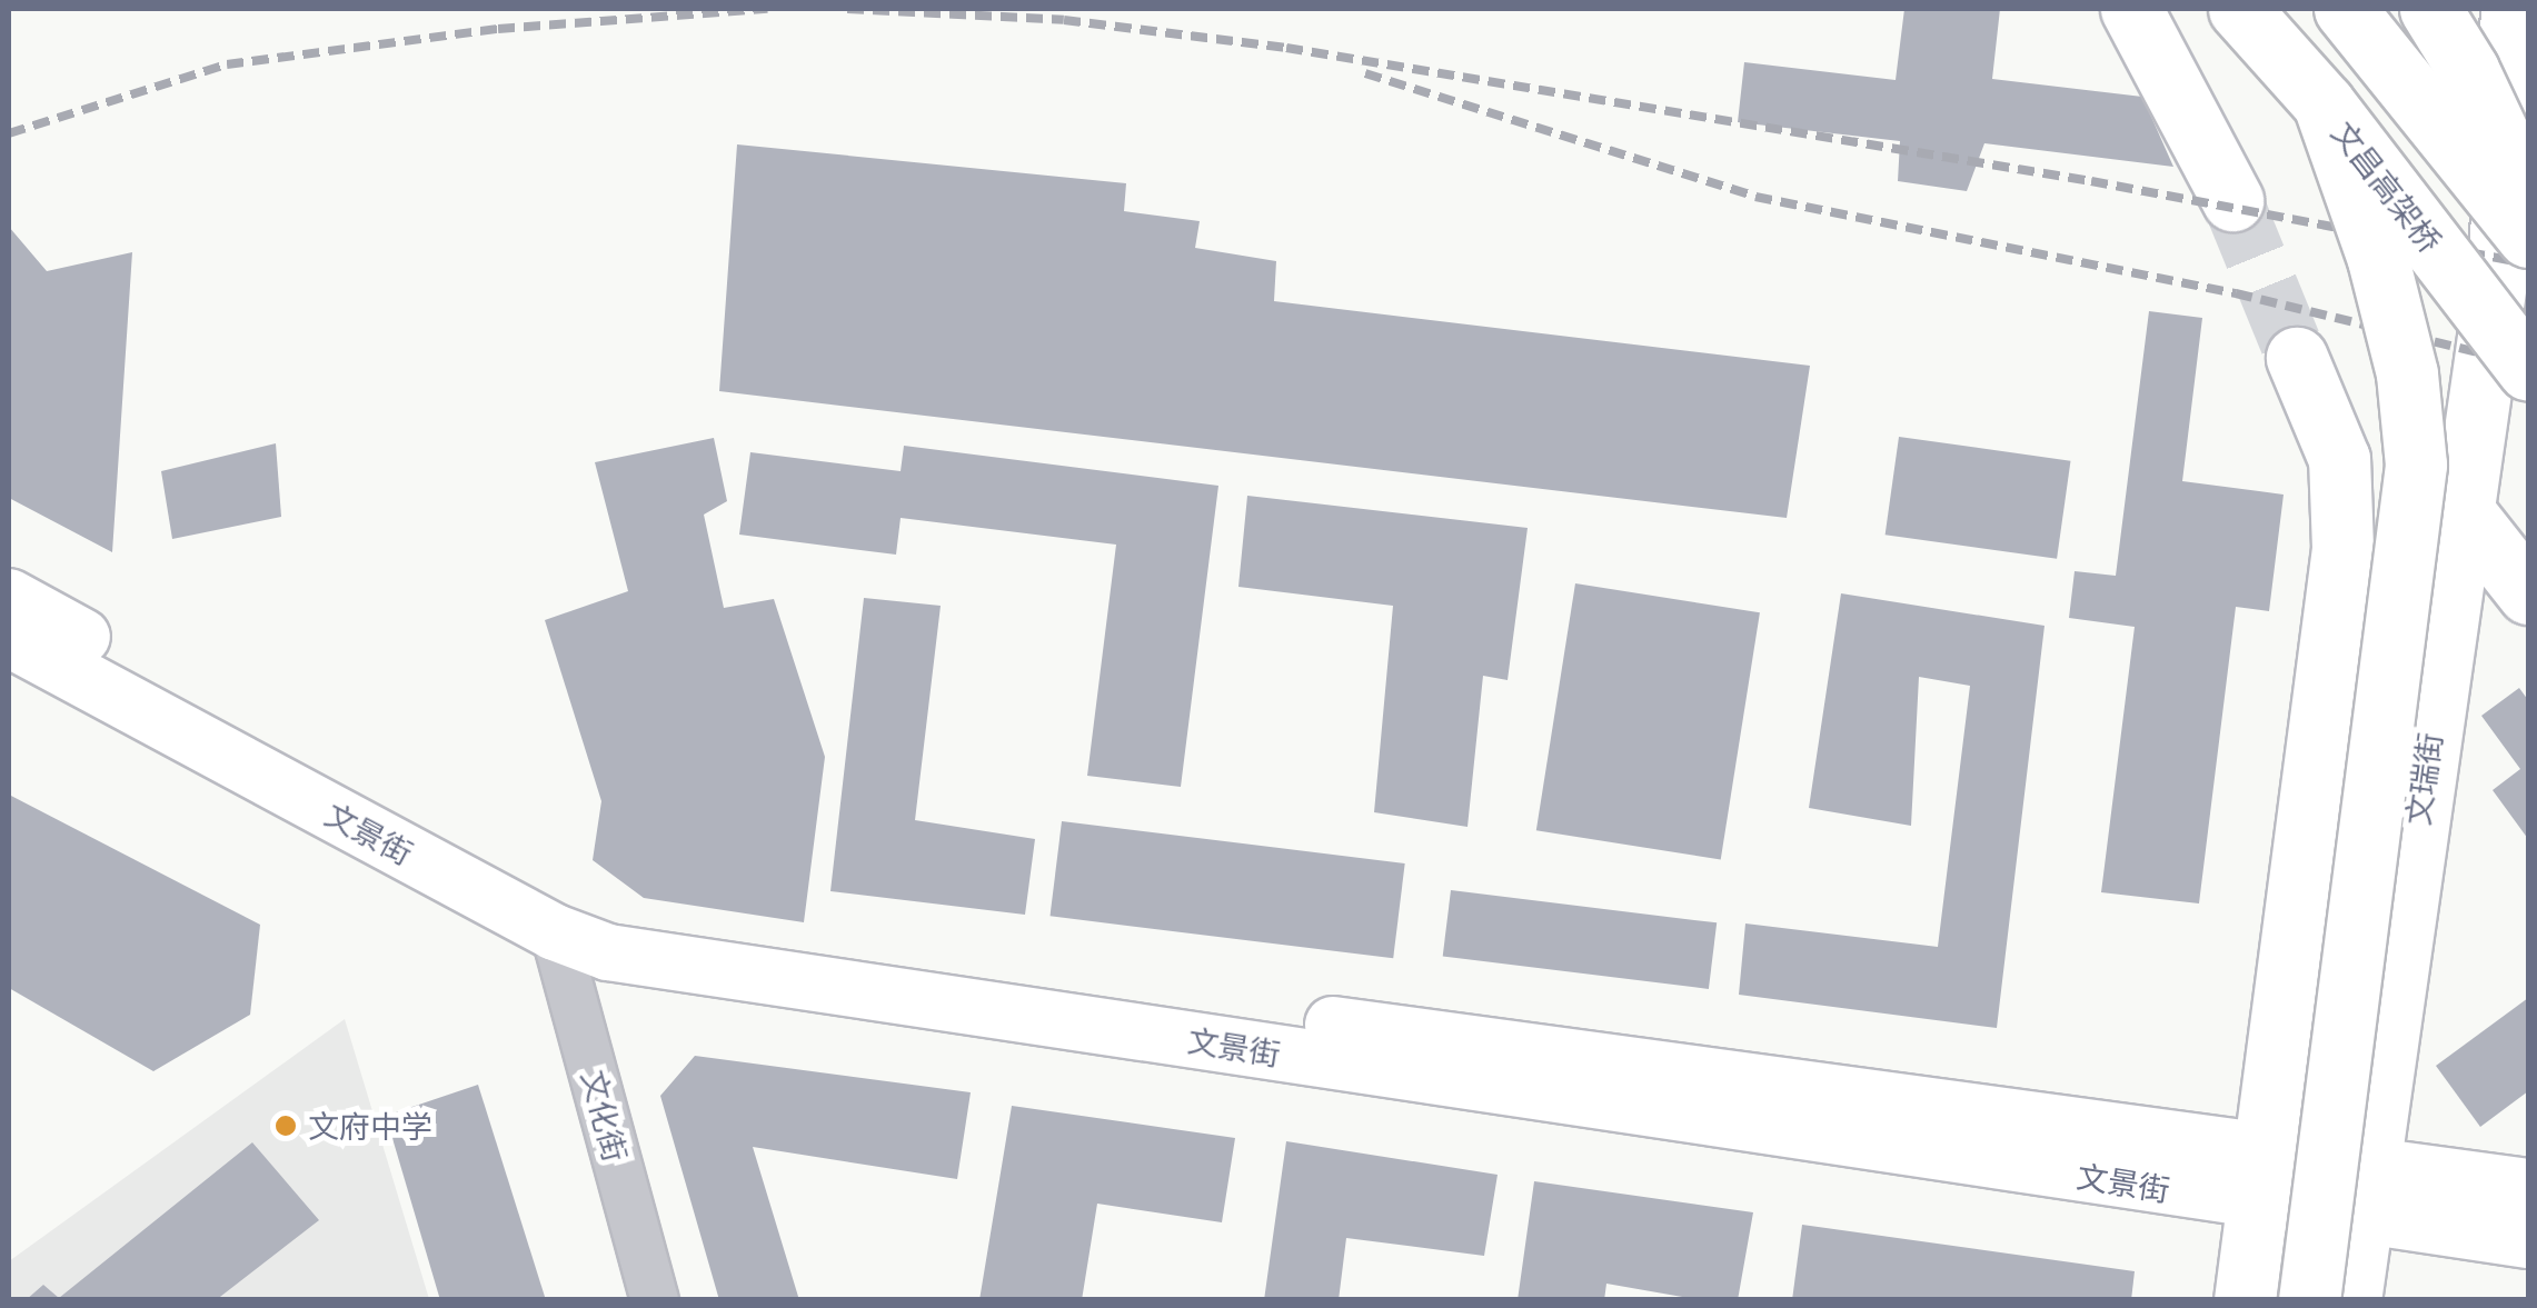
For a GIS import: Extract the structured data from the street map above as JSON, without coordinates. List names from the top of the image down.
{
  "streets": {
    "highway": ["文昌高架桥", "文瑞街"],
    "main road": ["文景街"],
    "street": ["文化街"]
  },
  "crossings": [
    ["文瑞街", "文景街"],
    ["文景街", "文化街"]
  ],
  "places": ["文府中学"]
}
